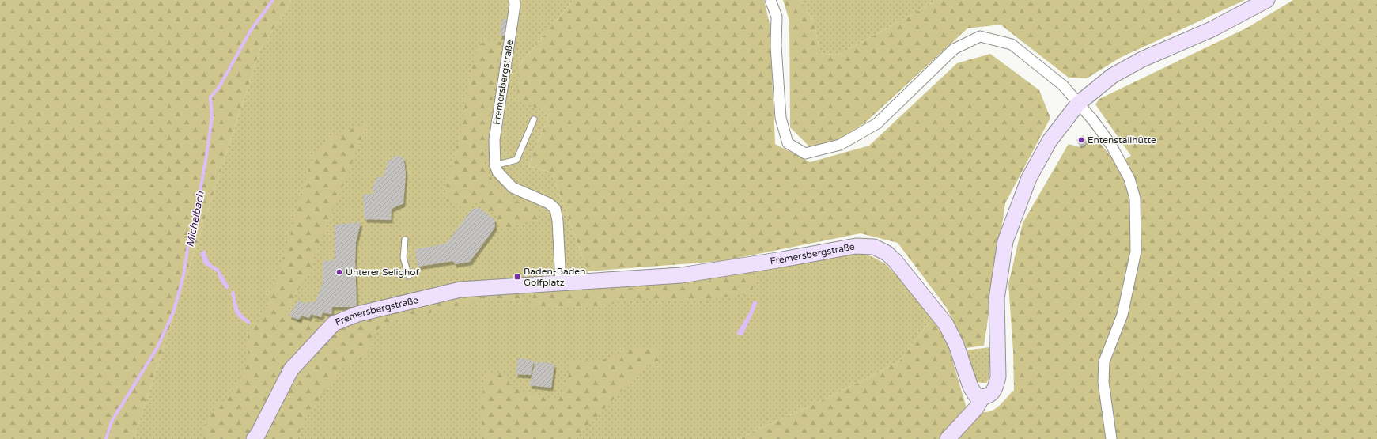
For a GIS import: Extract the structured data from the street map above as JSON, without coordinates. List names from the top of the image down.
{
  "streets": {
    "main road": ["Fremersbergstraße"]
  },
  "water": ["Michelbach"],
  "places": {
    "other": ["Entenstallhütte", "Unterer Selighof"],
    "transit": ["Baden-Baden Golfplatz"]
  }
}
